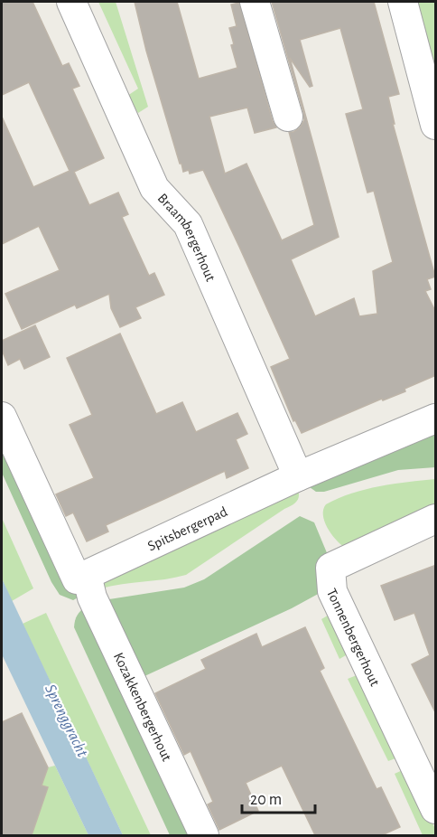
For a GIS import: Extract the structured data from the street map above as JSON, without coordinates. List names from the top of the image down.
{
  "streets": {
    "street": [
      "Braambergerhout",
      "Spitsbergerpad",
      "Tonnenbergerhout",
      "Kozakkenbergerhout"
    ]
  },
  "crossings": [
    ["Braambergerhout", "Spitsbergerpad"],
    ["Spitsbergerpad", "Kozakkenbergerhout"]
  ],
  "water": ["Sprenggracht"],
  "scale_bar": "20 m"
}
